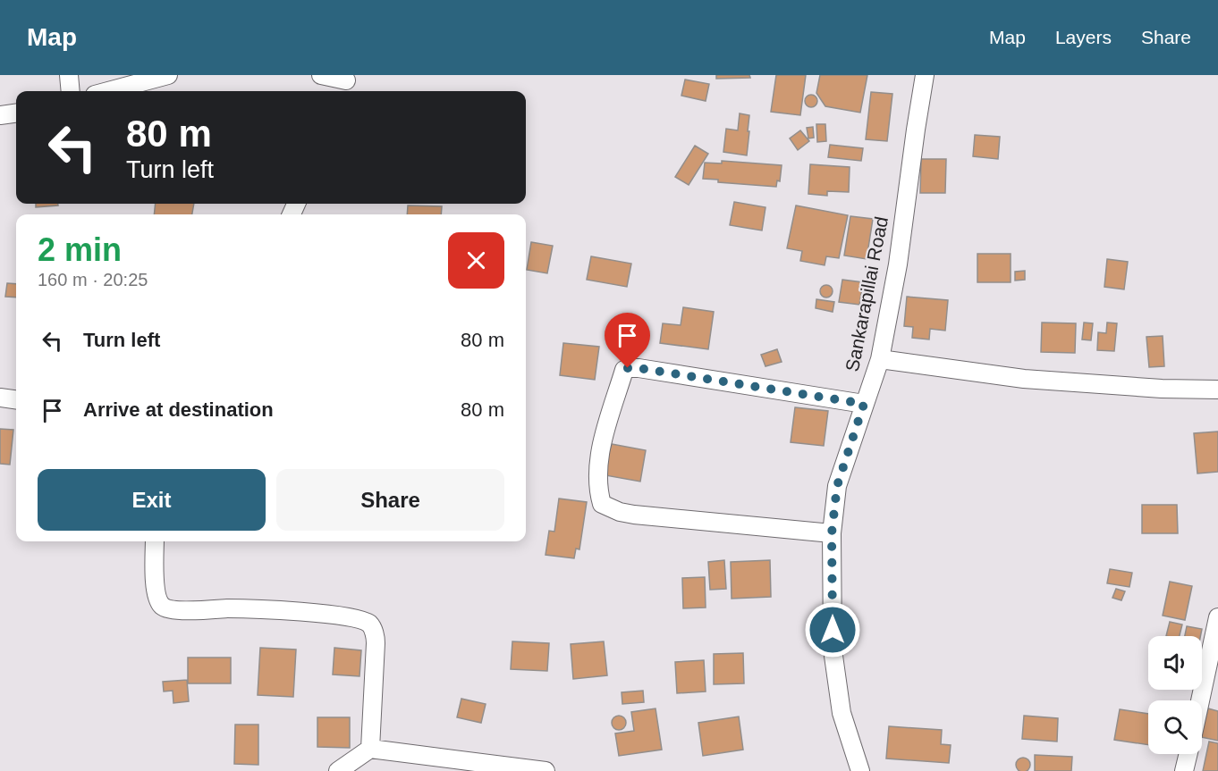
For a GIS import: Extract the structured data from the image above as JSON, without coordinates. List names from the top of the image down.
{
  "streets": {
    "street": ["Sankarapillai Road"]
  },
  "page": {
    "header": "Map",
    "nav": ["Map", "Layers", "Share"],
    "turn": ["80 m", "Turn left"],
    "heading": ["2 min", "160 m · 20:25"],
    "list": [
      {
        "name": "Turn left",
        "value": "80 m"
      },
      {
        "name": "Arrive at destination",
        "value": "80 m"
      }
    ],
    "buttons": ["Exit", "Share"]
  }
}
